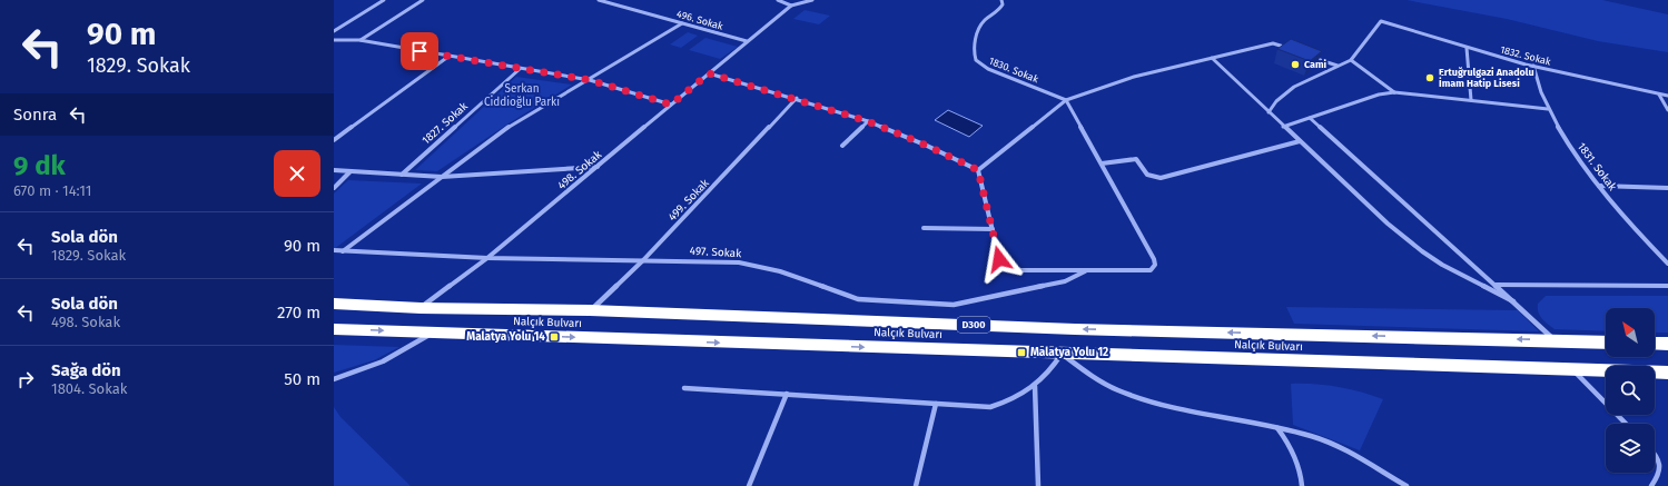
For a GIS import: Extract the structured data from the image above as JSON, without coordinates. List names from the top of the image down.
{
  "streets": {
    "highway": ["Nalçık Bulvarı", "D300"],
    "street": [
      "496. Sokak",
      "1832. Sokak",
      "1830. Sokak",
      "1827. Sokak",
      "1831. Sokak",
      "498. Sokak",
      "499. Sokak",
      "497. Sokak"
    ]
  },
  "crossings": [
    ["496. Sokak", "498. Sokak"],
    ["1832. Sokak", "1831. Sokak"],
    ["498. Sokak", "497. Sokak"],
    ["498. Sokak", "Nalçık Bulvarı"],
    ["499. Sokak", "497. Sokak"],
    ["499. Sokak", "Nalçık Bulvarı"]
  ],
  "parks": ["Serkan Ciddioğlu Parkı"],
  "places": {
    "other": ["Cami", "Ertuğrulgazi Anadolu İmam Hatip Lisesi"],
    "transit": ["Malatya Yolu 14", "Malatya Yolu 12"]
  },
  "north": "top left",
  "page": {
    "turn": ["90 m", "1829. Sokak"],
    "then": "Sonra",
    "heading": ["9 dk", "670 m · 14:11"],
    "list": [
      {
        "name": "Sola dön",
        "note": "1829. Sokak",
        "value": "90 m"
      },
      {
        "name": "Sola dön",
        "note": "498. Sokak",
        "value": "270 m"
      },
      {
        "name": "Sağa dön",
        "note": "1804. Sokak",
        "value": "50 m"
      }
    ]
  }
}
